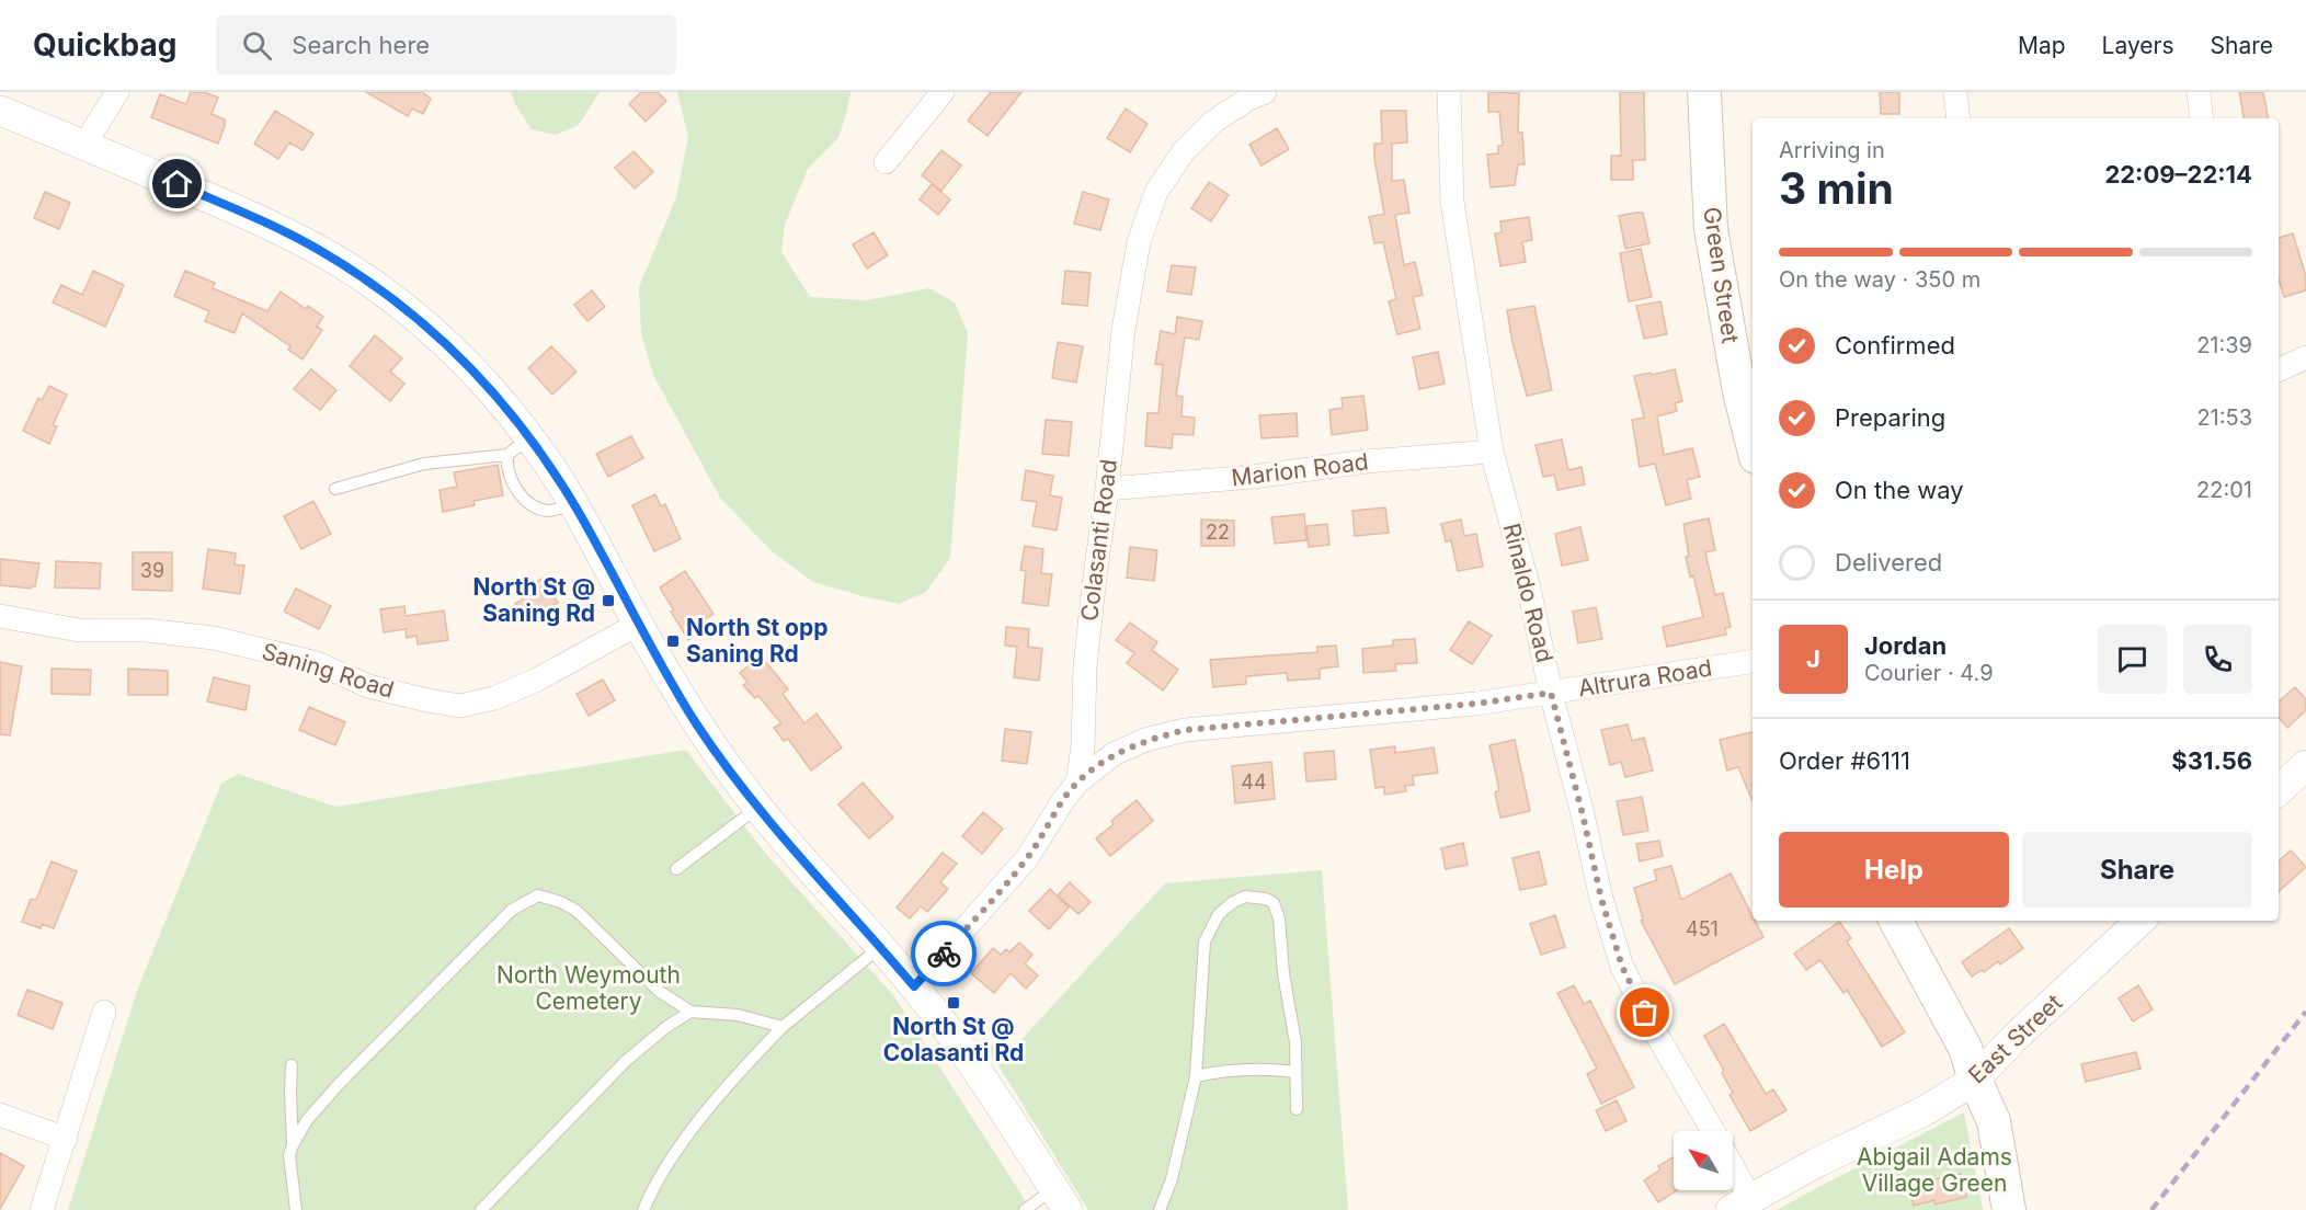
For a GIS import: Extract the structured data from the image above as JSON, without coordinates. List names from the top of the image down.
{
  "streets": {
    "main road": ["Green Street"],
    "street": [
      "Marion Road",
      "Colasanti Road",
      "Rinaldo Road",
      "Saning Road",
      "Altrura Road",
      "East Street"
    ]
  },
  "crossings": [
    ["Marion Road", "Colasanti Road"],
    ["Marion Road", "Rinaldo Road"],
    ["Colasanti Road", "Altrura Road"],
    ["Rinaldo Road", "Altrura Road"],
    ["Rinaldo Road", "East Street"]
  ],
  "parks": ["North Weymouth Cemetery", "Abigail Adams Village Green"],
  "places": {
    "transit": ["North St @ Saning Rd", "North St opp Saning Rd", "North St @ Colasanti Rd"]
  },
  "house_numbers": [
    "22",
    "39",
    "44",
    "451"
  ],
  "north": "top left",
  "page": {
    "header": "Quickbag",
    "search": "Search here",
    "nav": ["Map", "Layers", "Share"],
    "heading": ["3 min", "Arriving in", "22:09–22:14"],
    "panel": [
      "Jordan",
      "Courier · 4.9",
      "Order #6111",
      "$31.56"
    ],
    "bar": "On the way · 350 m",
    "list": [
      ["Confirmed", "21:39"],
      ["Preparing", "21:53"],
      ["On the way", "22:01"],
      "Delivered"
    ],
    "round": "J",
    "buttons": ["Help", "Share"]
  }
}
